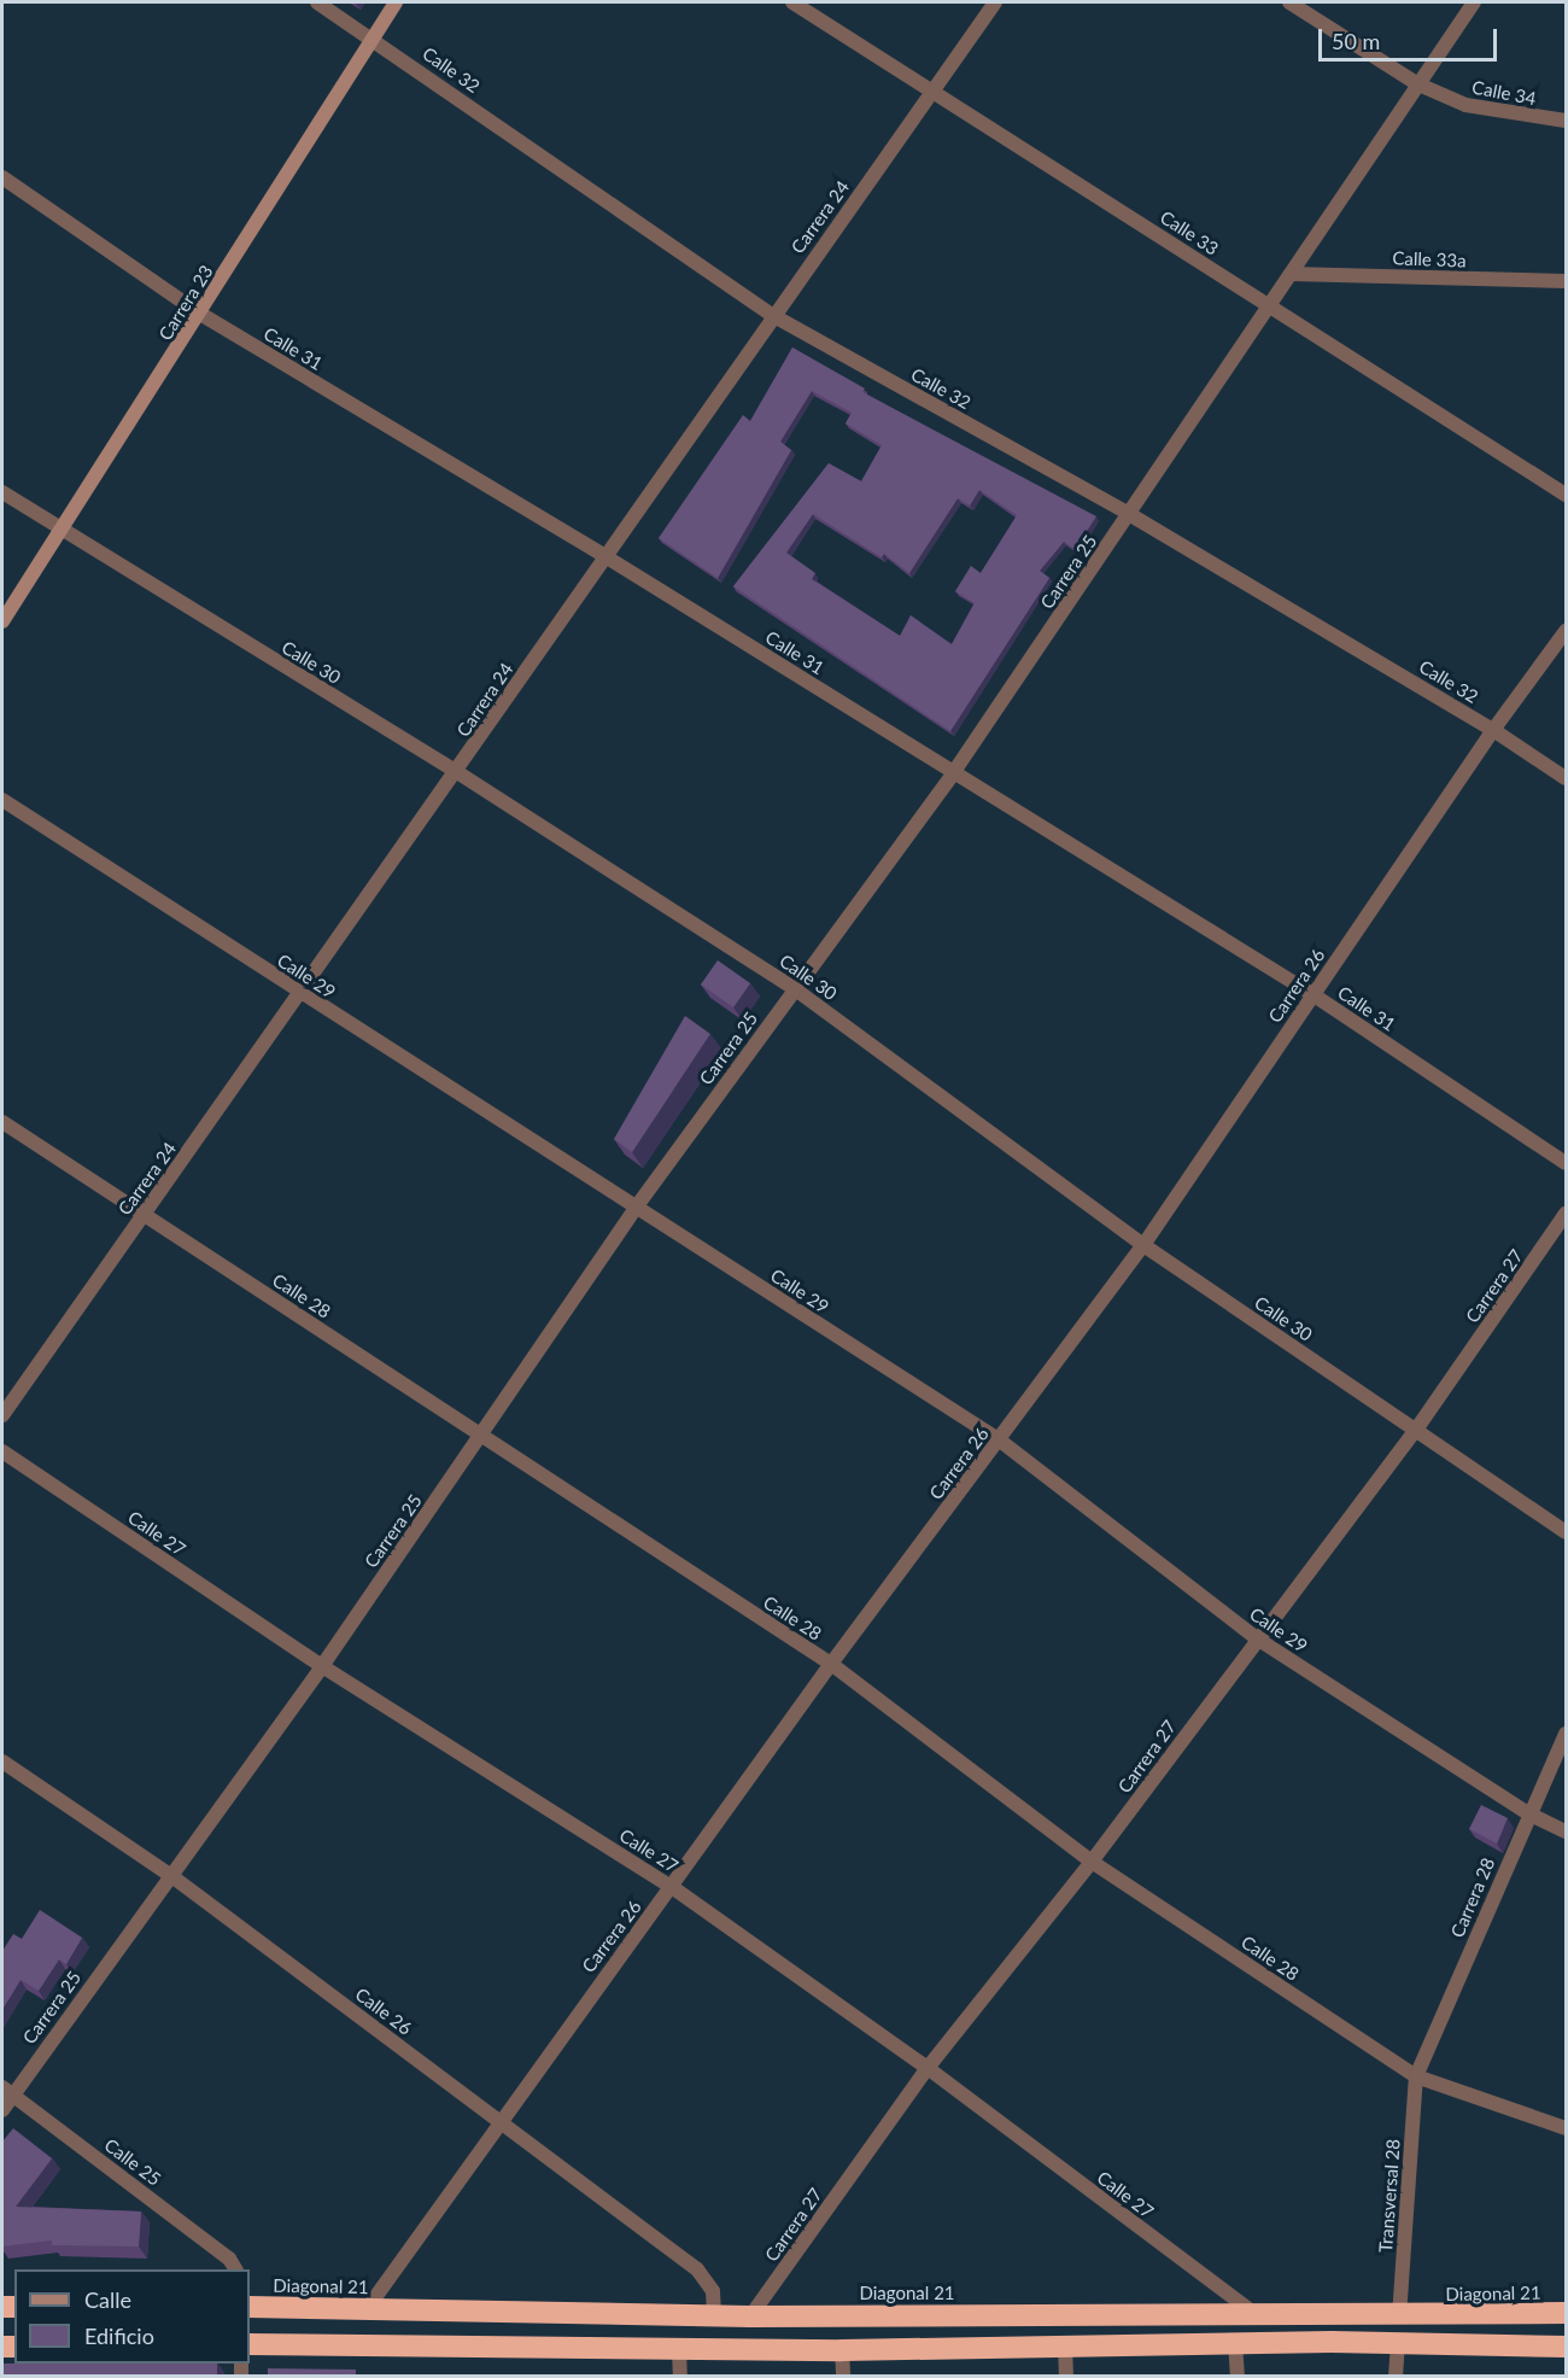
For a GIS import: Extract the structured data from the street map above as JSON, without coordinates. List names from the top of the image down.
{
  "streets": {
    "highway": ["Diagonal 21"],
    "street": [
      "Calle 32",
      "Calle 34",
      "Carrera 24",
      "Calle 33",
      "Calle 33a",
      "Carrera 23",
      "Calle 31",
      "Carrera 25",
      "Calle 30",
      "Calle 29",
      "Carrera 26",
      "Carrera 27",
      "Calle 28",
      "Calle 27",
      "Carrera 28",
      "Calle 26",
      "Calle 25",
      "Transversal 28"
    ]
  },
  "crossings": [
    ["Calle 32", "Carrera 24"],
    ["Calle 32", "Carrera 23"],
    ["Calle 32", "Carrera 25"],
    ["Calle 32", "Carrera 26"],
    ["Calle 34", "Carrera 25"],
    ["Carrera 24", "Calle 33"],
    ["Carrera 24", "Calle 31"],
    ["Carrera 24", "Calle 30"],
    ["Carrera 24", "Calle 29"],
    ["Carrera 24", "Calle 28"],
    ["Calle 33", "Carrera 25"],
    ["Calle 33a", "Carrera 25"],
    ["Carrera 23", "Calle 31"],
    ["Carrera 23", "Calle 30"],
    ["Calle 31", "Carrera 25"],
    ["Calle 31", "Carrera 26"],
    ["Carrera 25", "Calle 30"],
    ["Carrera 25", "Calle 29"],
    ["Carrera 25", "Calle 28"],
    ["Carrera 25", "Calle 27"],
    ["Carrera 25", "Calle 26"],
    ["Carrera 25", "Calle 25"],
    ["Calle 30", "Carrera 26"],
    ["Calle 30", "Carrera 27"],
    ["Calle 29", "Carrera 26"],
    ["Calle 29", "Carrera 27"],
    ["Calle 29", "Carrera 28"],
    ["Carrera 26", "Calle 28"],
    ["Carrera 26", "Calle 27"],
    ["Carrera 26", "Calle 26"],
    ["Carrera 26", "Diagonal 21"],
    ["Carrera 27", "Calle 28"],
    ["Carrera 27", "Calle 27"],
    ["Carrera 27", "Diagonal 21"],
    ["Calle 28", "Carrera 28"],
    ["Calle 28", "Transversal 28"],
    ["Calle 27", "Diagonal 21"],
    ["Carrera 28", "Transversal 28"],
    ["Calle 26", "Diagonal 21"],
    ["Transversal 28", "Diagonal 21"]
  ],
  "legend": ["Calle", "Edificio"],
  "scale_bar": "50 m"
}
